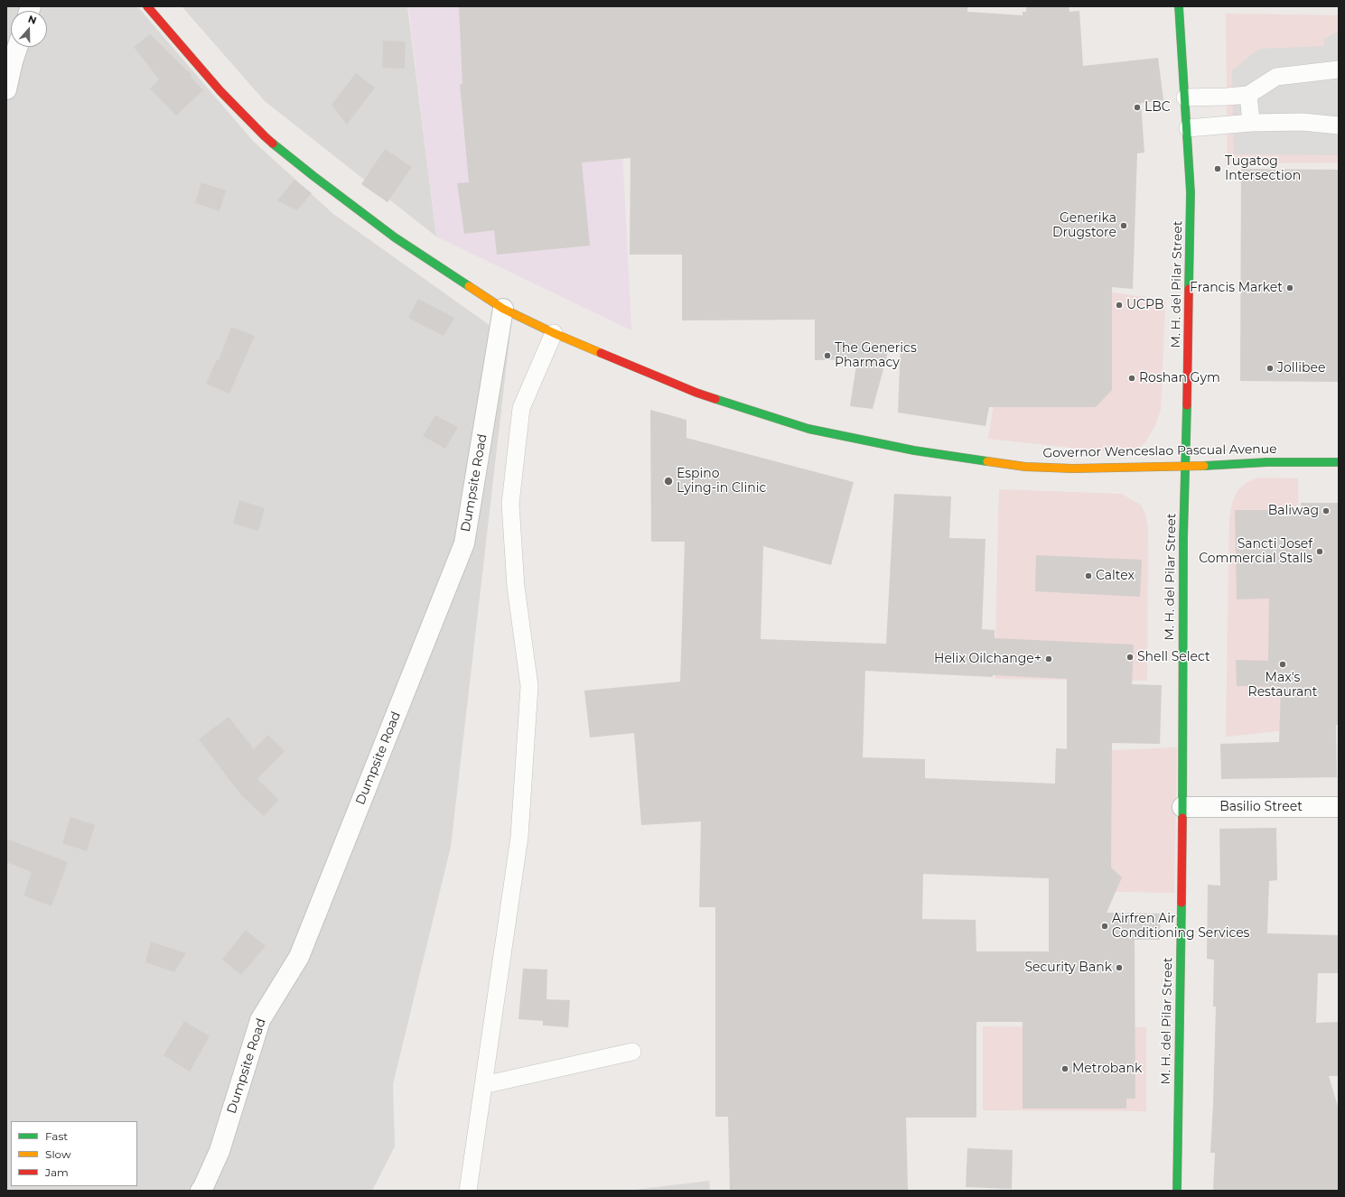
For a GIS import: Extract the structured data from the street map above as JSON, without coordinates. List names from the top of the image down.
{
  "streets": {
    "main road": ["M. H. del Pilar Street", "Governor Wenceslao Pascual Avenue"],
    "street": ["Dumpsite Road", "Basilio Street"]
  },
  "crossings": [
    ["M. H. del Pilar Street", "Governor Wenceslao Pascual Avenue"],
    ["M. H. del Pilar Street", "Basilio Street"],
    ["Governor Wenceslao Pascual Avenue", "Dumpsite Road"]
  ],
  "places": [
    "LBC",
    "Tugatog Intersection",
    "Generika Drugstore",
    "Francis Market",
    "UCPB",
    "The Generics Pharmacy",
    "Jollibee",
    "Roshan Gym",
    "Espino Lying-in Clinic",
    "Baliwag",
    "Sancti Josef Commercial Stalls",
    "Caltex",
    "Shell Select",
    "Helix Oilchange+",
    "Max's Restaurant",
    "Airfren Air Conditioning Services",
    "Security Bank",
    "Metrobank"
  ],
  "legend": ["Fast", "Slow", "Jam"],
  "north": "top"
}
